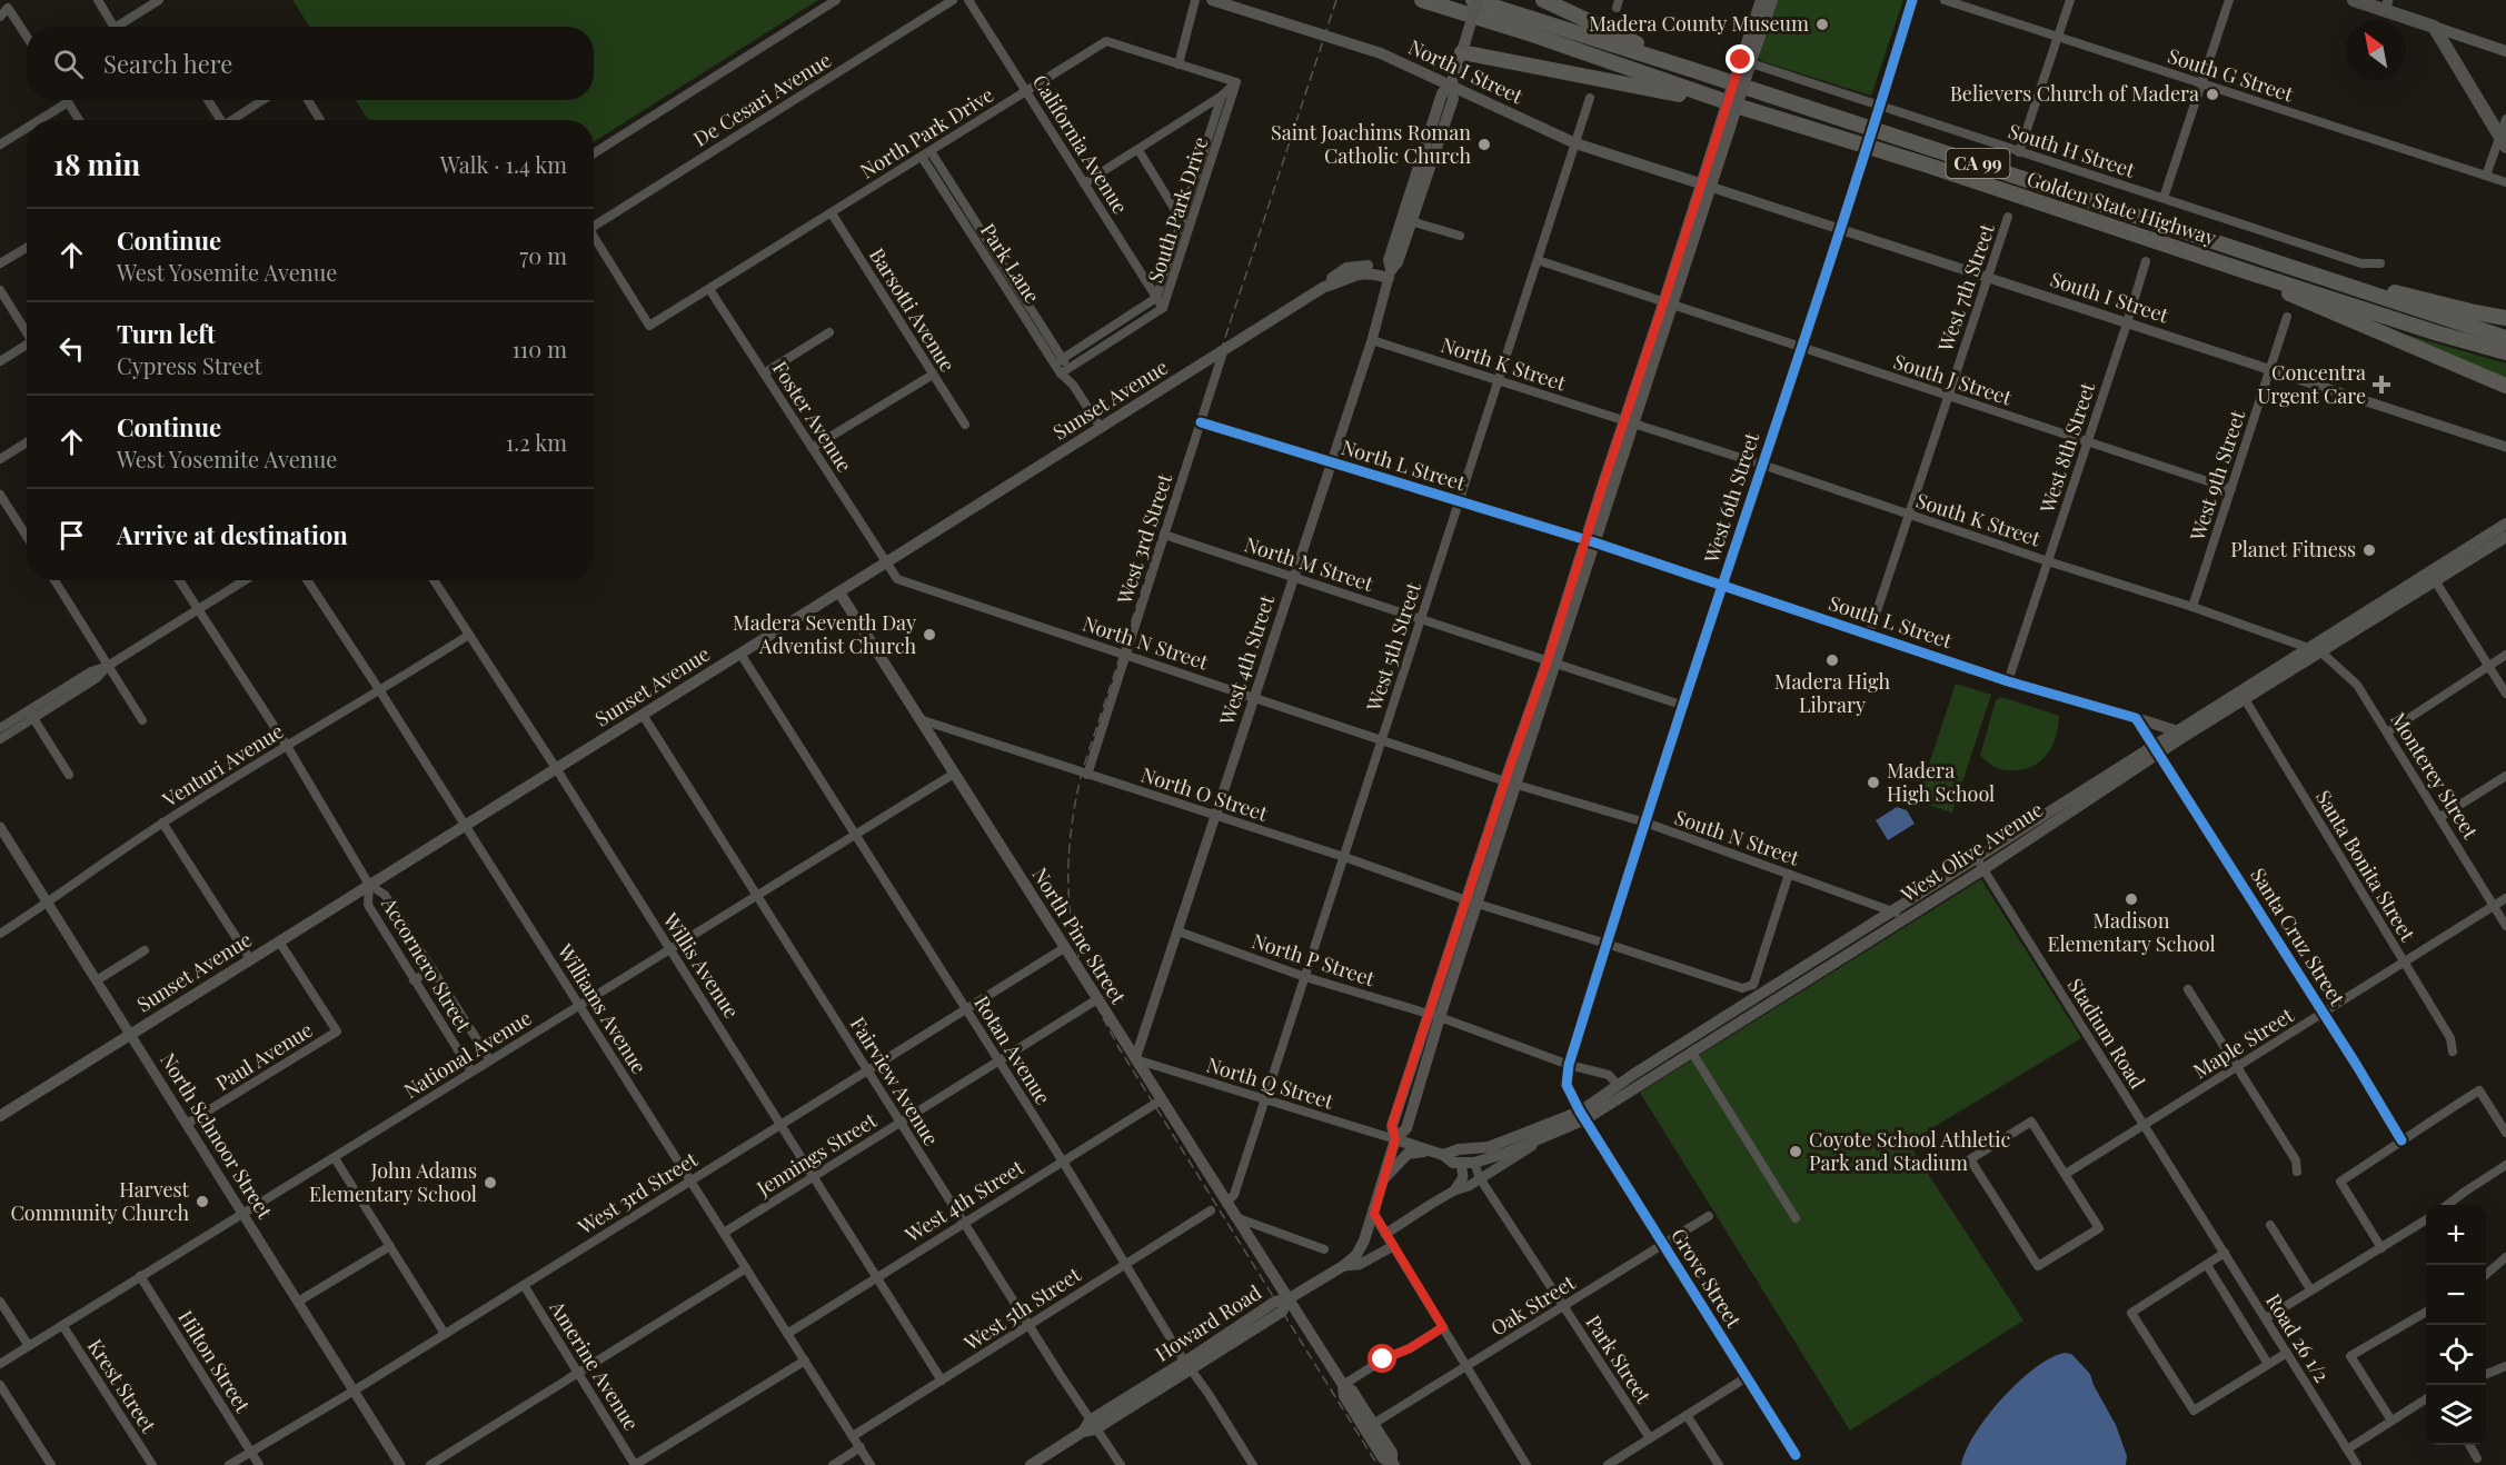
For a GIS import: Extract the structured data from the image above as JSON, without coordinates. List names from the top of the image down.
{
  "streets": {
    "highway": ["CA 99", "Golden State Highway"],
    "main road": [
      "North I Street",
      "Sunset Avenue",
      "West 4th Street",
      "West Olive Avenue",
      "North Pine Street",
      "Howard Road"
    ],
    "street": [
      "South G Street",
      "De Cesari Avenue",
      "North Park Drive",
      "California Avenue",
      "South H Street",
      "South Park Drive",
      "Park Lane",
      "West 7th Street",
      "South I Street",
      "Barsotti Avenue",
      "North K Street",
      "South J Street",
      "Foster Avenue",
      "West 8th Street",
      "North L Street",
      "West 9th Street",
      "West 6th Street",
      "South K Street",
      "West 3rd Street",
      "North M Street",
      "South L Street",
      "North N Street",
      "West 5th Street",
      "Venturi Avenue",
      "Monterey Street",
      "North O Street",
      "South N Street",
      "Santa Bonita Street",
      "Santa Cruz Street",
      "North P Street",
      "Accornero Street",
      "Willis Avenue",
      "Williams Avenue",
      "Stadium Road",
      "Maple Street",
      "Rotan Avenue",
      "National Avenue",
      "Paul Avenue",
      "Fairview Avenue",
      "North Q Street",
      "North Schnoor Street",
      "Jennings Street",
      "Grove Street",
      "Oak Street",
      "Road 26 1/2",
      "Park Street",
      "Hilton Street",
      "Amerine Avenue",
      "Krest Street"
    ]
  },
  "crossings": [
    ["North I Street", "South I Street"],
    ["North I Street", "West 5th Street"],
    ["North I Street", "West 4th Street"],
    ["North Park Drive", "California Avenue"],
    ["North Park Drive", "South Park Drive"],
    ["North Park Drive", "Park Lane"],
    ["North Park Drive", "Barsotti Avenue"],
    ["North Park Drive", "Foster Avenue"],
    ["California Avenue", "South Park Drive"],
    ["South H Street", "West 6th Street"],
    ["Golden State Highway", "West 4th Street"],
    ["South Park Drive", "Park Lane"],
    ["Park Lane", "Sunset Avenue"],
    ["West 7th Street", "South I Street"],
    ["West 7th Street", "South J Street"],
    ["West 7th Street", "South K Street"],
    ["West 7th Street", "South L Street"],
    ["South I Street", "West 8th Street"],
    ["South I Street", "West 9th Street"],
    ["South I Street", "West 6th Street"],
    ["North K Street", "South K Street"],
    ["North K Street", "West 5th Street"],
    ["North K Street", "West 4th Street"],
    ["South J Street", "West 8th Street"],
    ["South J Street", "West 9th Street"],
    ["South J Street", "West 6th Street"],
    ["South J Street", "West 5th Street"],
    ["Sunset Avenue", "Foster Avenue"],
    ["Sunset Avenue", "West 3rd Street"],
    ["Sunset Avenue", "North N Street"],
    ["Sunset Avenue", "West 4th Street"],
    ["Sunset Avenue", "North Pine Street"],
    ["Sunset Avenue", "Accornero Street"],
    ["Sunset Avenue", "Willis Avenue"],
    ["Sunset Avenue", "Williams Avenue"],
    ["Sunset Avenue", "Rotan Avenue"],
    ["Sunset Avenue", "Paul Avenue"],
    ["Sunset Avenue", "Fairview Avenue"],
    ["Sunset Avenue", "North Schnoor Street"],
    ["Foster Avenue", "North N Street"],
    ["West 8th Street", "South K Street"],
    ["West 8th Street", "South L Street"],
    ["North L Street", "West 3rd Street"],
    ["North L Street", "South L Street"],
    ["North L Street", "West 5th Street"],
    ["North L Street", "West 4th Street"],
    ["West 9th Street", "South K Street"],
    ["West 6th Street", "South K Street"],
    ["West 6th Street", "North M Street"],
    ["West 6th Street", "South L Street"],
    ["West 6th Street", "North O Street"],
    ["West 6th Street", "South N Street"],
    ["West 6th Street", "West Olive Avenue"],
    ["West 6th Street", "North P Street"],
    ["West 6th Street", "Grove Street"],
    ["South K Street", "Monterey Street"],
    ["South K Street", "West Olive Avenue"],
    ["West 3rd Street", "North M Street"],
    ["West 3rd Street", "North N Street"],
    ["West 3rd Street", "North O Street"],
    ["West 3rd Street", "North Pine Street"],
    ["West 3rd Street", "Willis Avenue"],
    ["West 3rd Street", "Williams Avenue"],
    ["West 3rd Street", "Rotan Avenue"],
    ["West 3rd Street", "Fairview Avenue"],
    ["West 3rd Street", "North Schnoor Street"],
    ["West 3rd Street", "Hilton Street"],
    ["West 3rd Street", "Amerine Avenue"],
    ["North M Street", "West 5th Street"],
    ["North M Street", "West 4th Street"],
    ["North N Street", "West 5th Street"],
    ["North N Street", "West 4th Street"],
    ["North N Street", "South N Street"],
    ["West 5th Street", "North O Street"],
    ["West 5th Street", "North Pine Street"],
    ["West 5th Street", "North P Street"],
    ["West 5th Street", "Willis Avenue"],
    ["West 5th Street", "Williams Avenue"],
    ["West 5th Street", "Rotan Avenue"],
    ["West 5th Street", "Fairview Avenue"],
    ["West 5th Street", "North Q Street"],
    ["West 4th Street", "North O Street"],
    ["West 4th Street", "North Pine Street"],
    ["West 4th Street", "North P Street"],
    ["West 4th Street", "Willis Avenue"],
    ["West 4th Street", "Williams Avenue"],
    ["West 4th Street", "Rotan Avenue"],
    ["West 4th Street", "Fairview Avenue"],
    ["West 4th Street", "North Q Street"],
    ["Venturi Avenue", "Willis Avenue"],
    ["Venturi Avenue", "Williams Avenue"],
    ["Venturi Avenue", "North Schnoor Street"],
    ["Monterey Street", "West Olive Avenue"],
    ["Monterey Street", "Maple Street"],
    ["North O Street", "South N Street"],
    ["North O Street", "North Pine Street"],
    ["South N Street", "West Olive Avenue"],
    ["West Olive Avenue", "Santa Bonita Street"],
    ["West Olive Avenue", "Santa Cruz Street"],
    ["West Olive Avenue", "North P Street"],
    ["West Olive Avenue", "Stadium Road"],
    ["West Olive Avenue", "Grove Street"],
    ["West Olive Avenue", "Park Street"],
    ["Santa Bonita Street", "Maple Street"],
    ["North Pine Street", "National Avenue"],
    ["North Pine Street", "North Q Street"],
    ["North Pine Street", "Jennings Street"],
    ["North Pine Street", "Oak Street"],
    ["North Pine Street", "Howard Road"],
    ["Santa Cruz Street", "Maple Street"],
    ["Accornero Street", "National Avenue"],
    ["Willis Avenue", "National Avenue"],
    ["Willis Avenue", "Jennings Street"],
    ["Williams Avenue", "National Avenue"],
    ["Williams Avenue", "Jennings Street"],
    ["Stadium Road", "Maple Street"],
    ["Stadium Road", "Road 26 1/2"],
    ["Rotan Avenue", "National Avenue"],
    ["Rotan Avenue", "Jennings Street"],
    ["Rotan Avenue", "Howard Road"],
    ["National Avenue", "Fairview Avenue"],
    ["National Avenue", "North Schnoor Street"],
    ["National Avenue", "Hilton Street"],
    ["National Avenue", "Krest Street"],
    ["Paul Avenue", "North Schnoor Street"],
    ["Fairview Avenue", "Jennings Street"],
    ["Fairview Avenue", "Howard Road"],
    ["Grove Street", "Oak Street"],
    ["Oak Street", "Park Street"]
  ],
  "places": {
    "other": [
      "Madera County Museum",
      "Believers Church of Madera",
      "Saint Joachims Roman Catholic Church",
      "Planet Fitness",
      "Madera Seventh Day Adventist Church",
      "Madera High Library",
      "Madera High School",
      "Madison Elementary School",
      "Coyote School Athletic Park and Stadium",
      "John Adams Elementary School",
      "Harvest Community Church"
    ],
    "health": ["Concentra Urgent Care"]
  },
  "north": "top left",
  "page": {
    "search": "Search here",
    "heading": ["18 min", "Walk · 1.4 km"],
    "list": [
      ["Continue", "West Yosemite Avenue", "70 m"],
      ["Turn left", "Cypress Street", "110 m"],
      ["Continue", "West Yosemite Avenue", "1.2 km"],
      "Arrive at destination"
    ],
    "map_buttons": ["+", "−"]
  }
}
